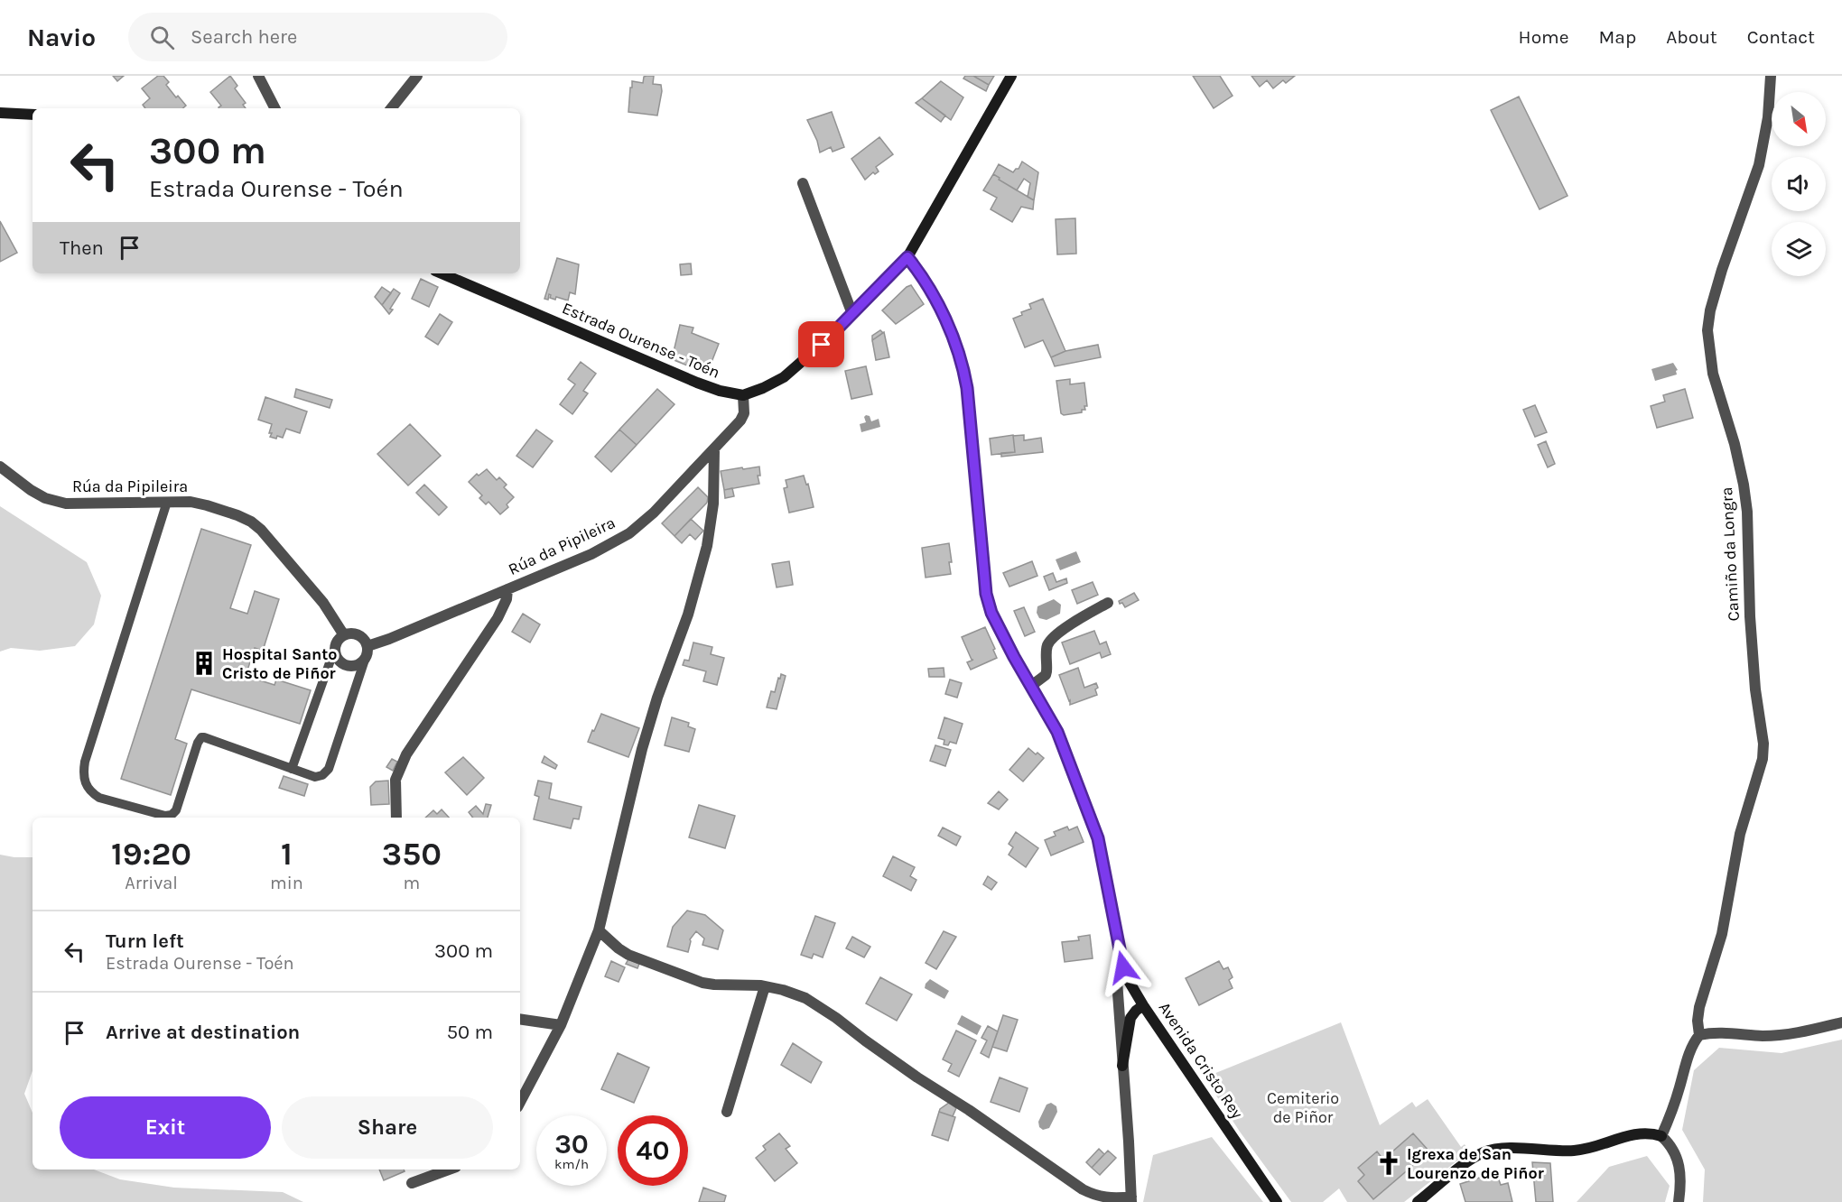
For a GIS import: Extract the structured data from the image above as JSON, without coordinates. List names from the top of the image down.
{
  "streets": {
    "street": [
      "Estrada Ourense - Toén",
      "Rúa da Pipileira",
      "Camiño da Longra",
      "Avenida Cristo Rey"
    ]
  },
  "crossings": [
    ["Estrada Ourense - Toén", "Rúa da Pipileira"]
  ],
  "parks": ["Cemiterio de Piñor"],
  "places": {
    "building": ["Hospital Santo Cristo de Piñor"],
    "church": ["Igrexa de San Lourenzo de Piñor"]
  },
  "north": "bottom right",
  "page": {
    "header": "Navio",
    "search": "Search here",
    "nav": [
      "Home",
      "Map",
      "About",
      "Contact"
    ],
    "turn": ["300 m", "Estrada Ourense - Toén"],
    "then": "Then",
    "eta": [
      "19:20",
      "Arrival",
      "1",
      "min",
      "350",
      "m"
    ],
    "list": [
      {
        "name": "Turn left",
        "note": "Estrada Ourense - Toén",
        "value": "300 m"
      },
      {
        "name": "Arrive at destination",
        "value": "50 m"
      }
    ],
    "buttons": ["Exit", "Share"],
    "speed": "30 km/h",
    "limit": "40"
  }
}
